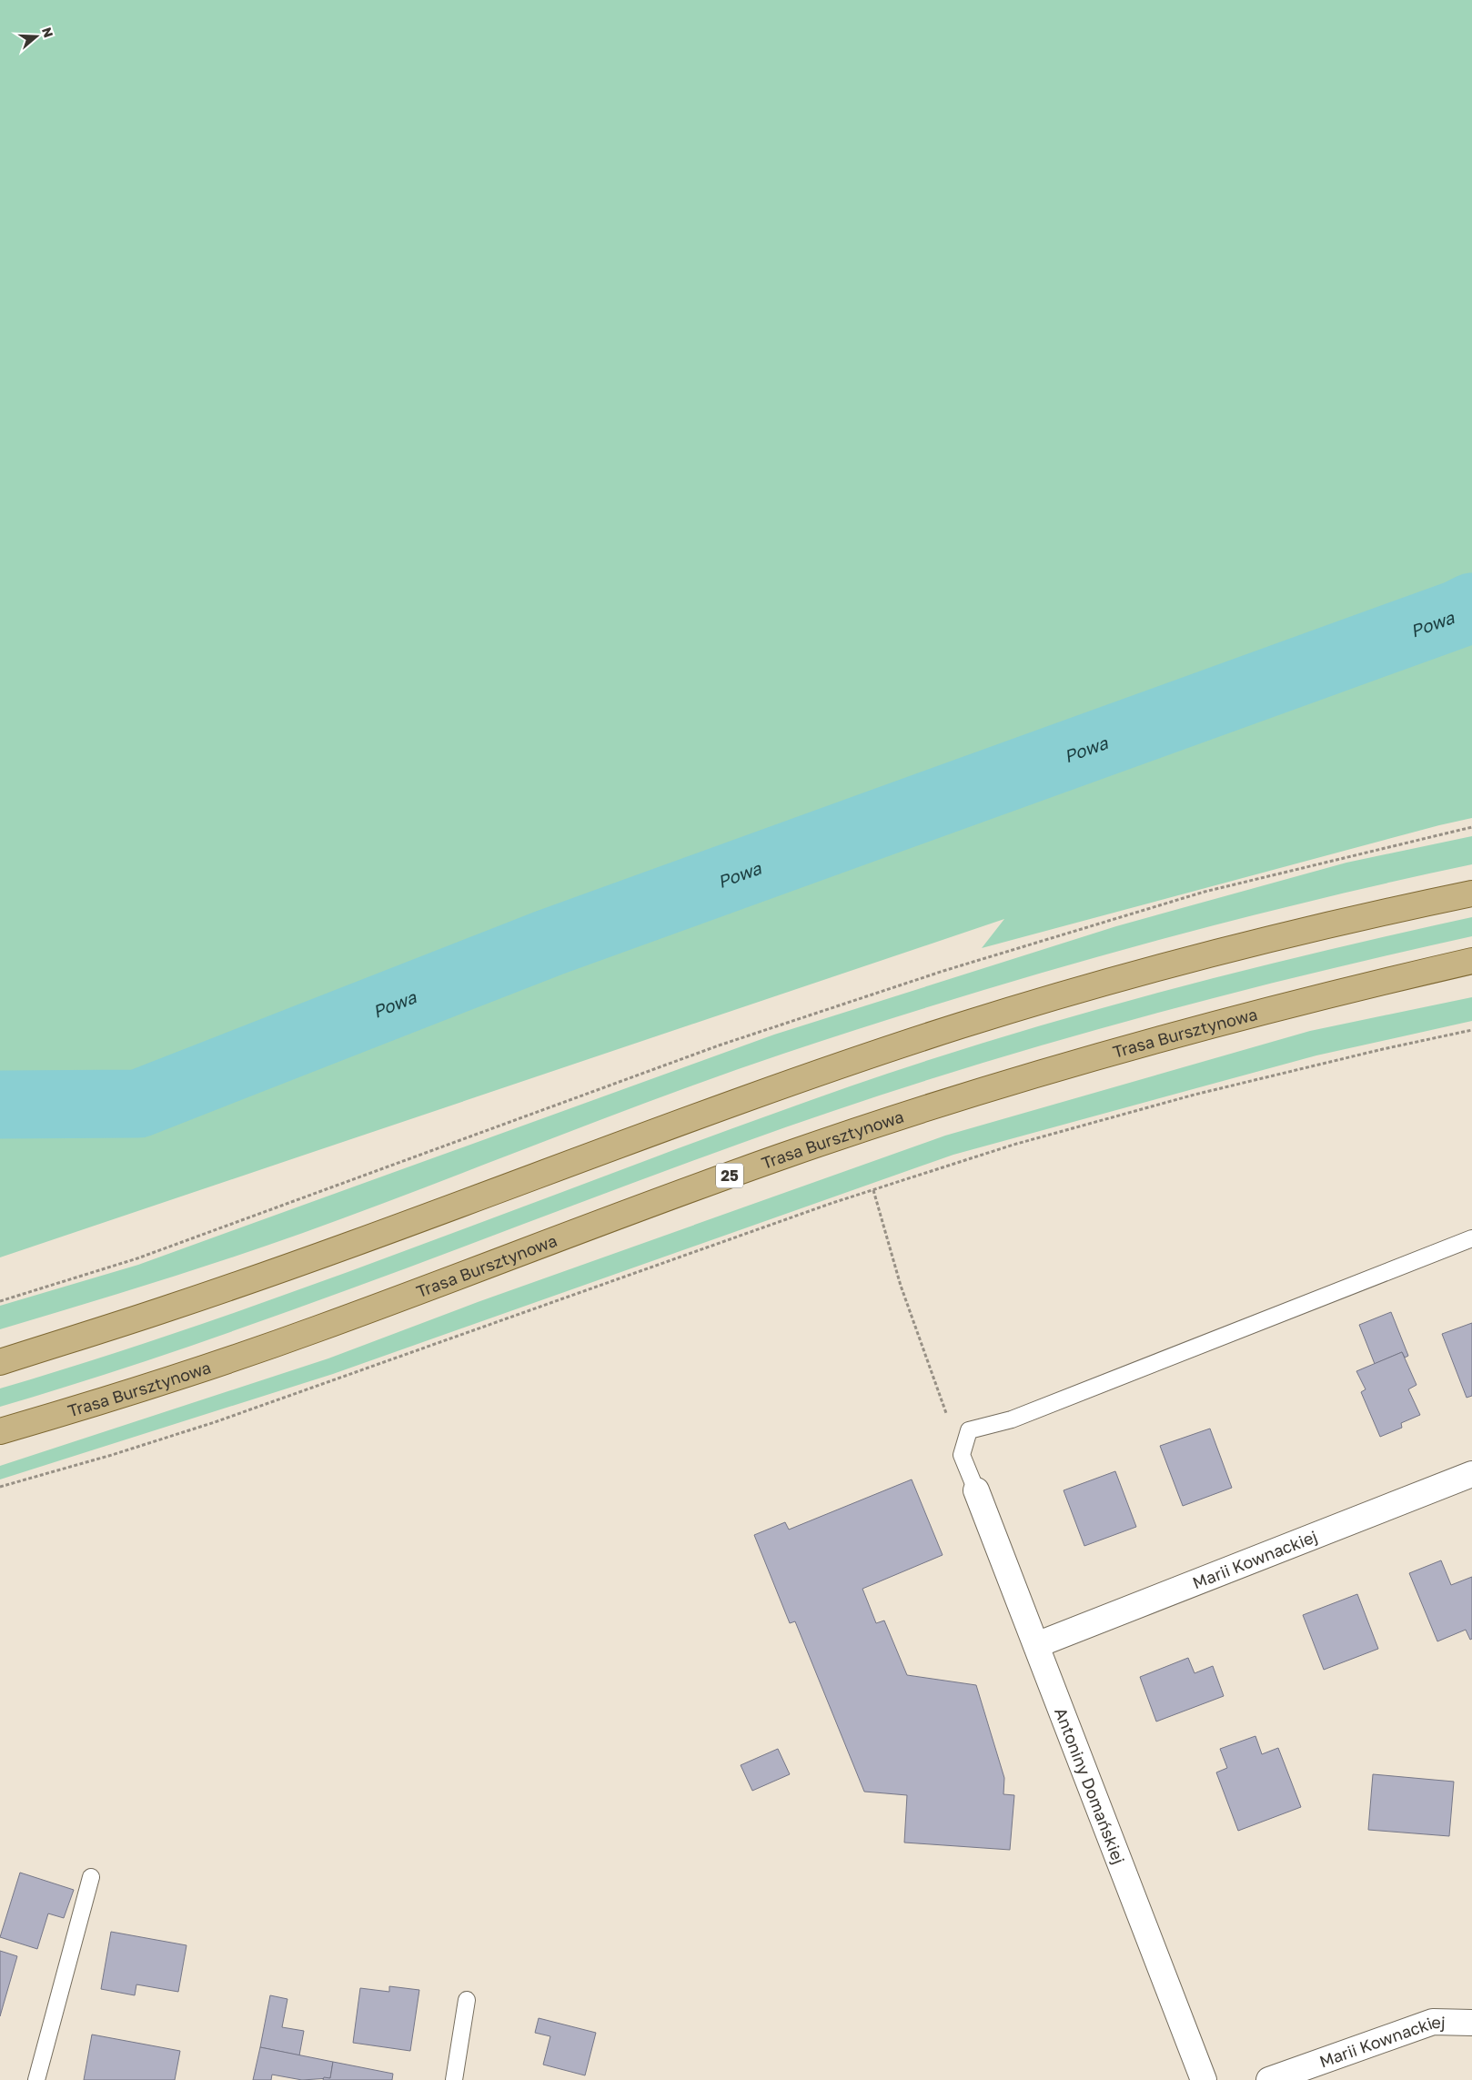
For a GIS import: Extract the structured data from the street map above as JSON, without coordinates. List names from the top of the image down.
{
  "streets": {
    "main road": ["Trasa Bursztynowa", "25"],
    "street": ["Marii Kownackiej", "Antoniny Domańskiej"]
  },
  "crossings": [
    ["Marii Kownackiej", "Antoniny Domańskiej"]
  ],
  "water": ["Powa"],
  "north": "right"
}
